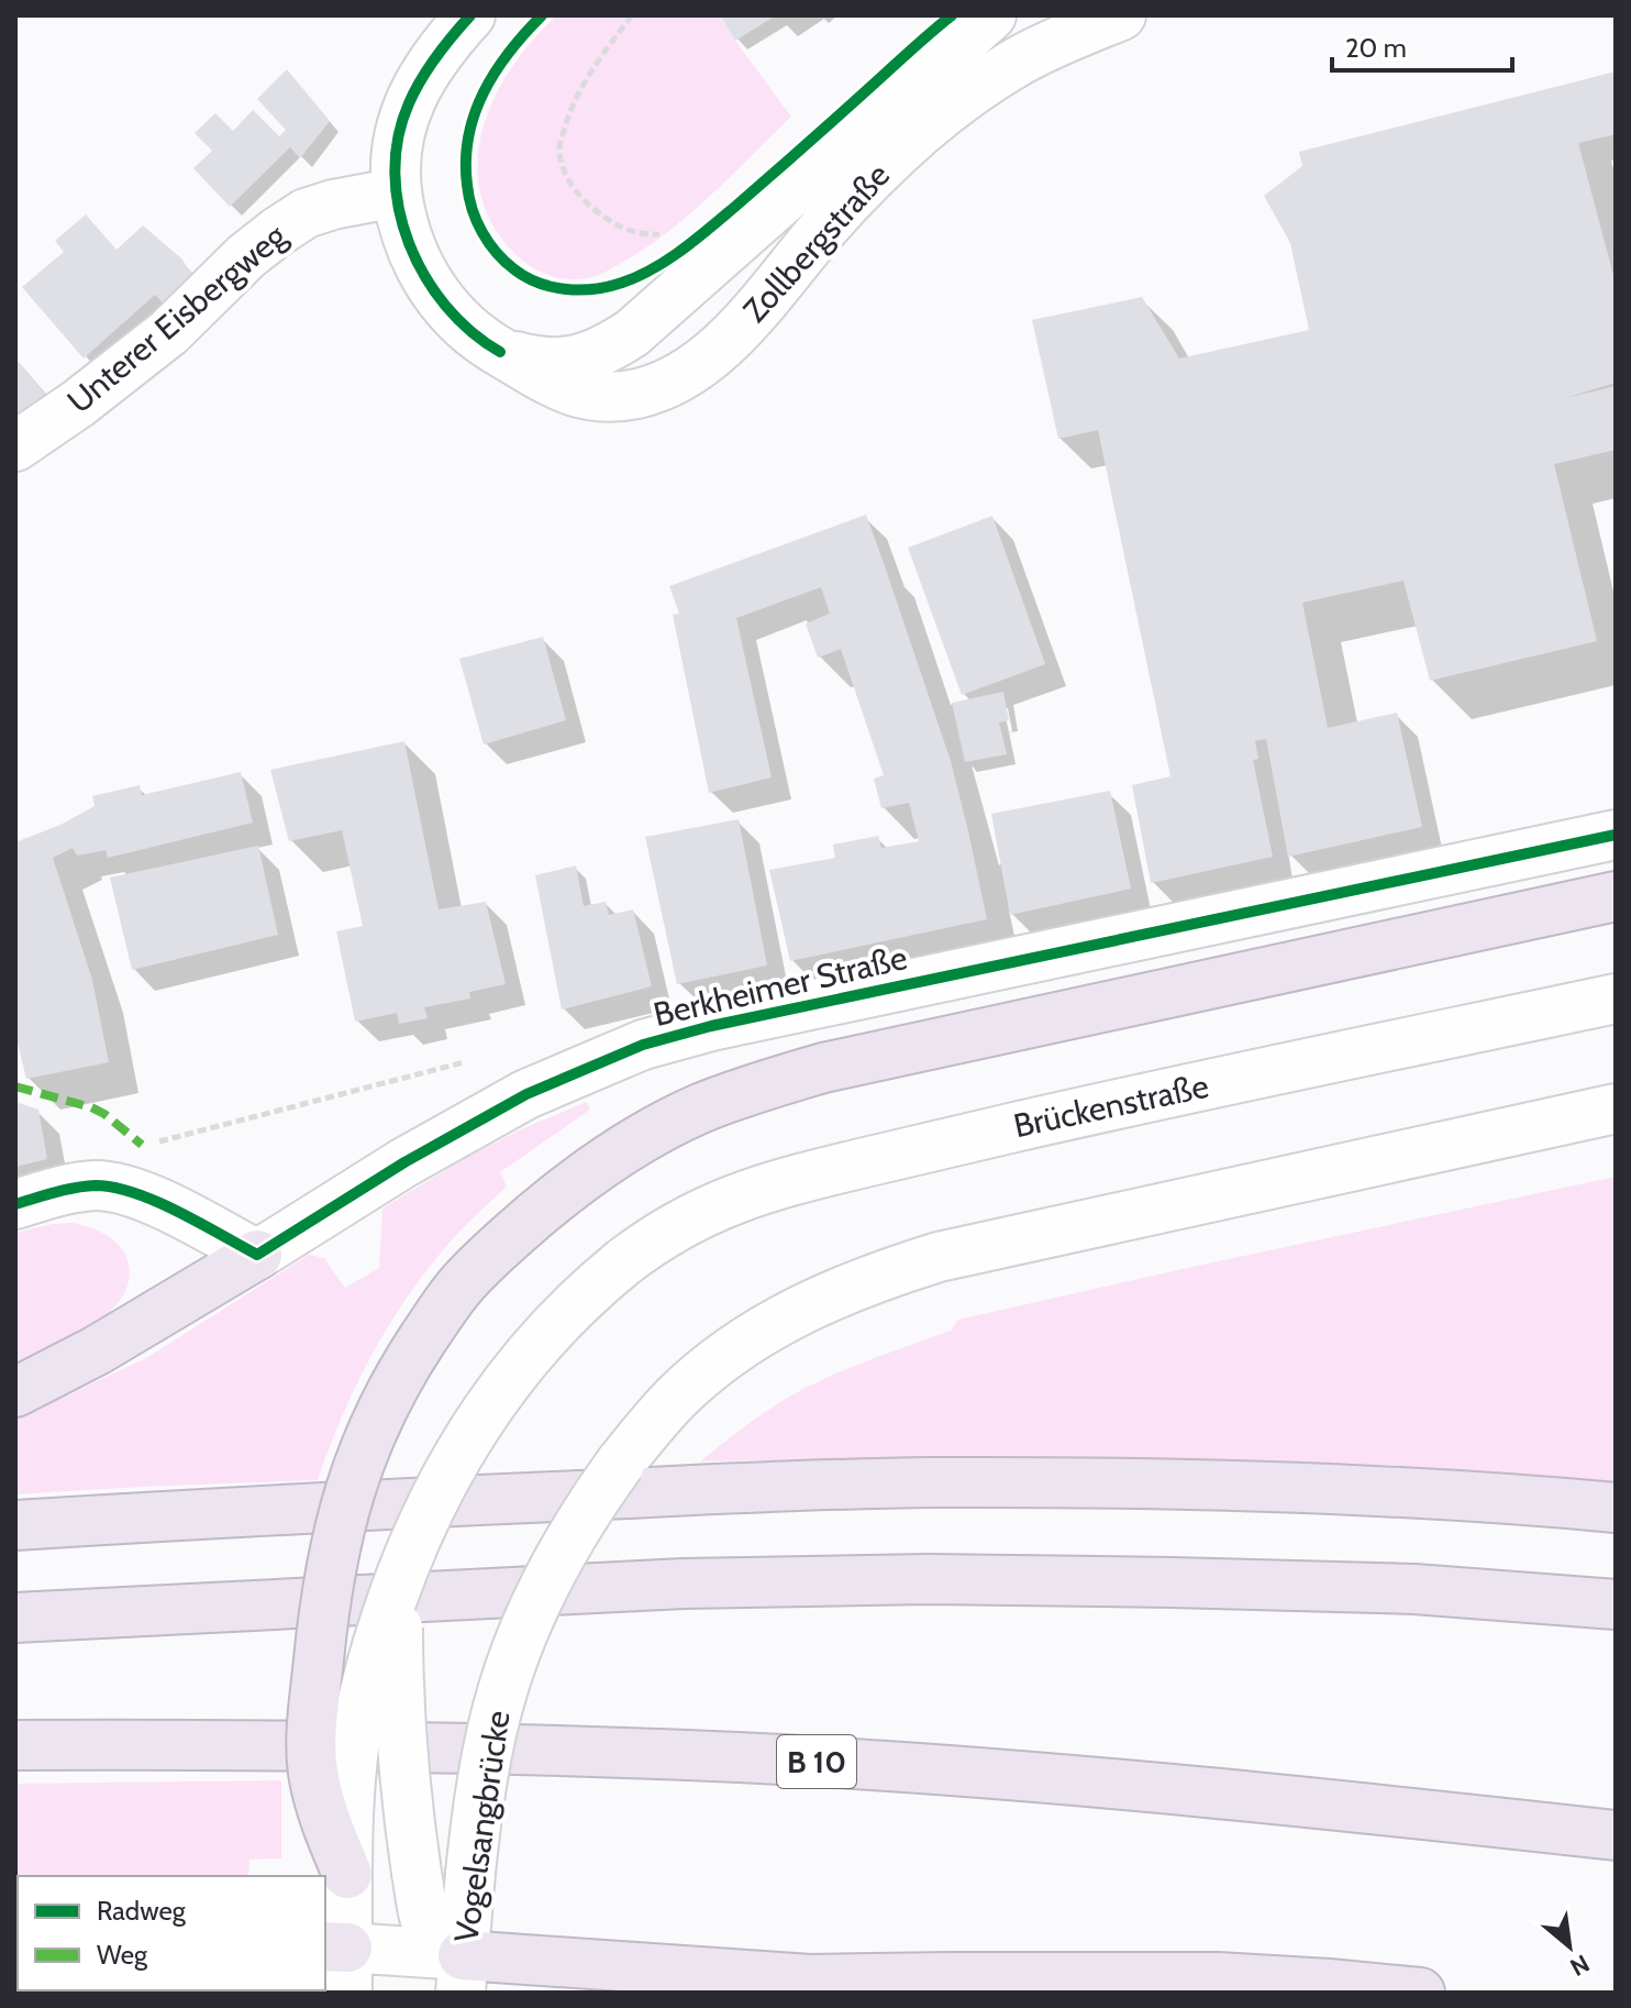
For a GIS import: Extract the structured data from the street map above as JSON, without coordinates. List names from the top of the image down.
{
  "streets": {
    "highway": ["B 10"],
    "main road": [
      "Zollbergstraße",
      "Unterer Eisbergweg",
      "Berkheimer Straße",
      "Brückenstraße",
      "Vogelsangbrücke"
    ]
  },
  "crossings": [
    ["Zollbergstraße", "Unterer Eisbergweg"]
  ],
  "legend": ["Radweg", "Weg"],
  "scale_bar": "20 m",
  "north": "bottom right"
}
